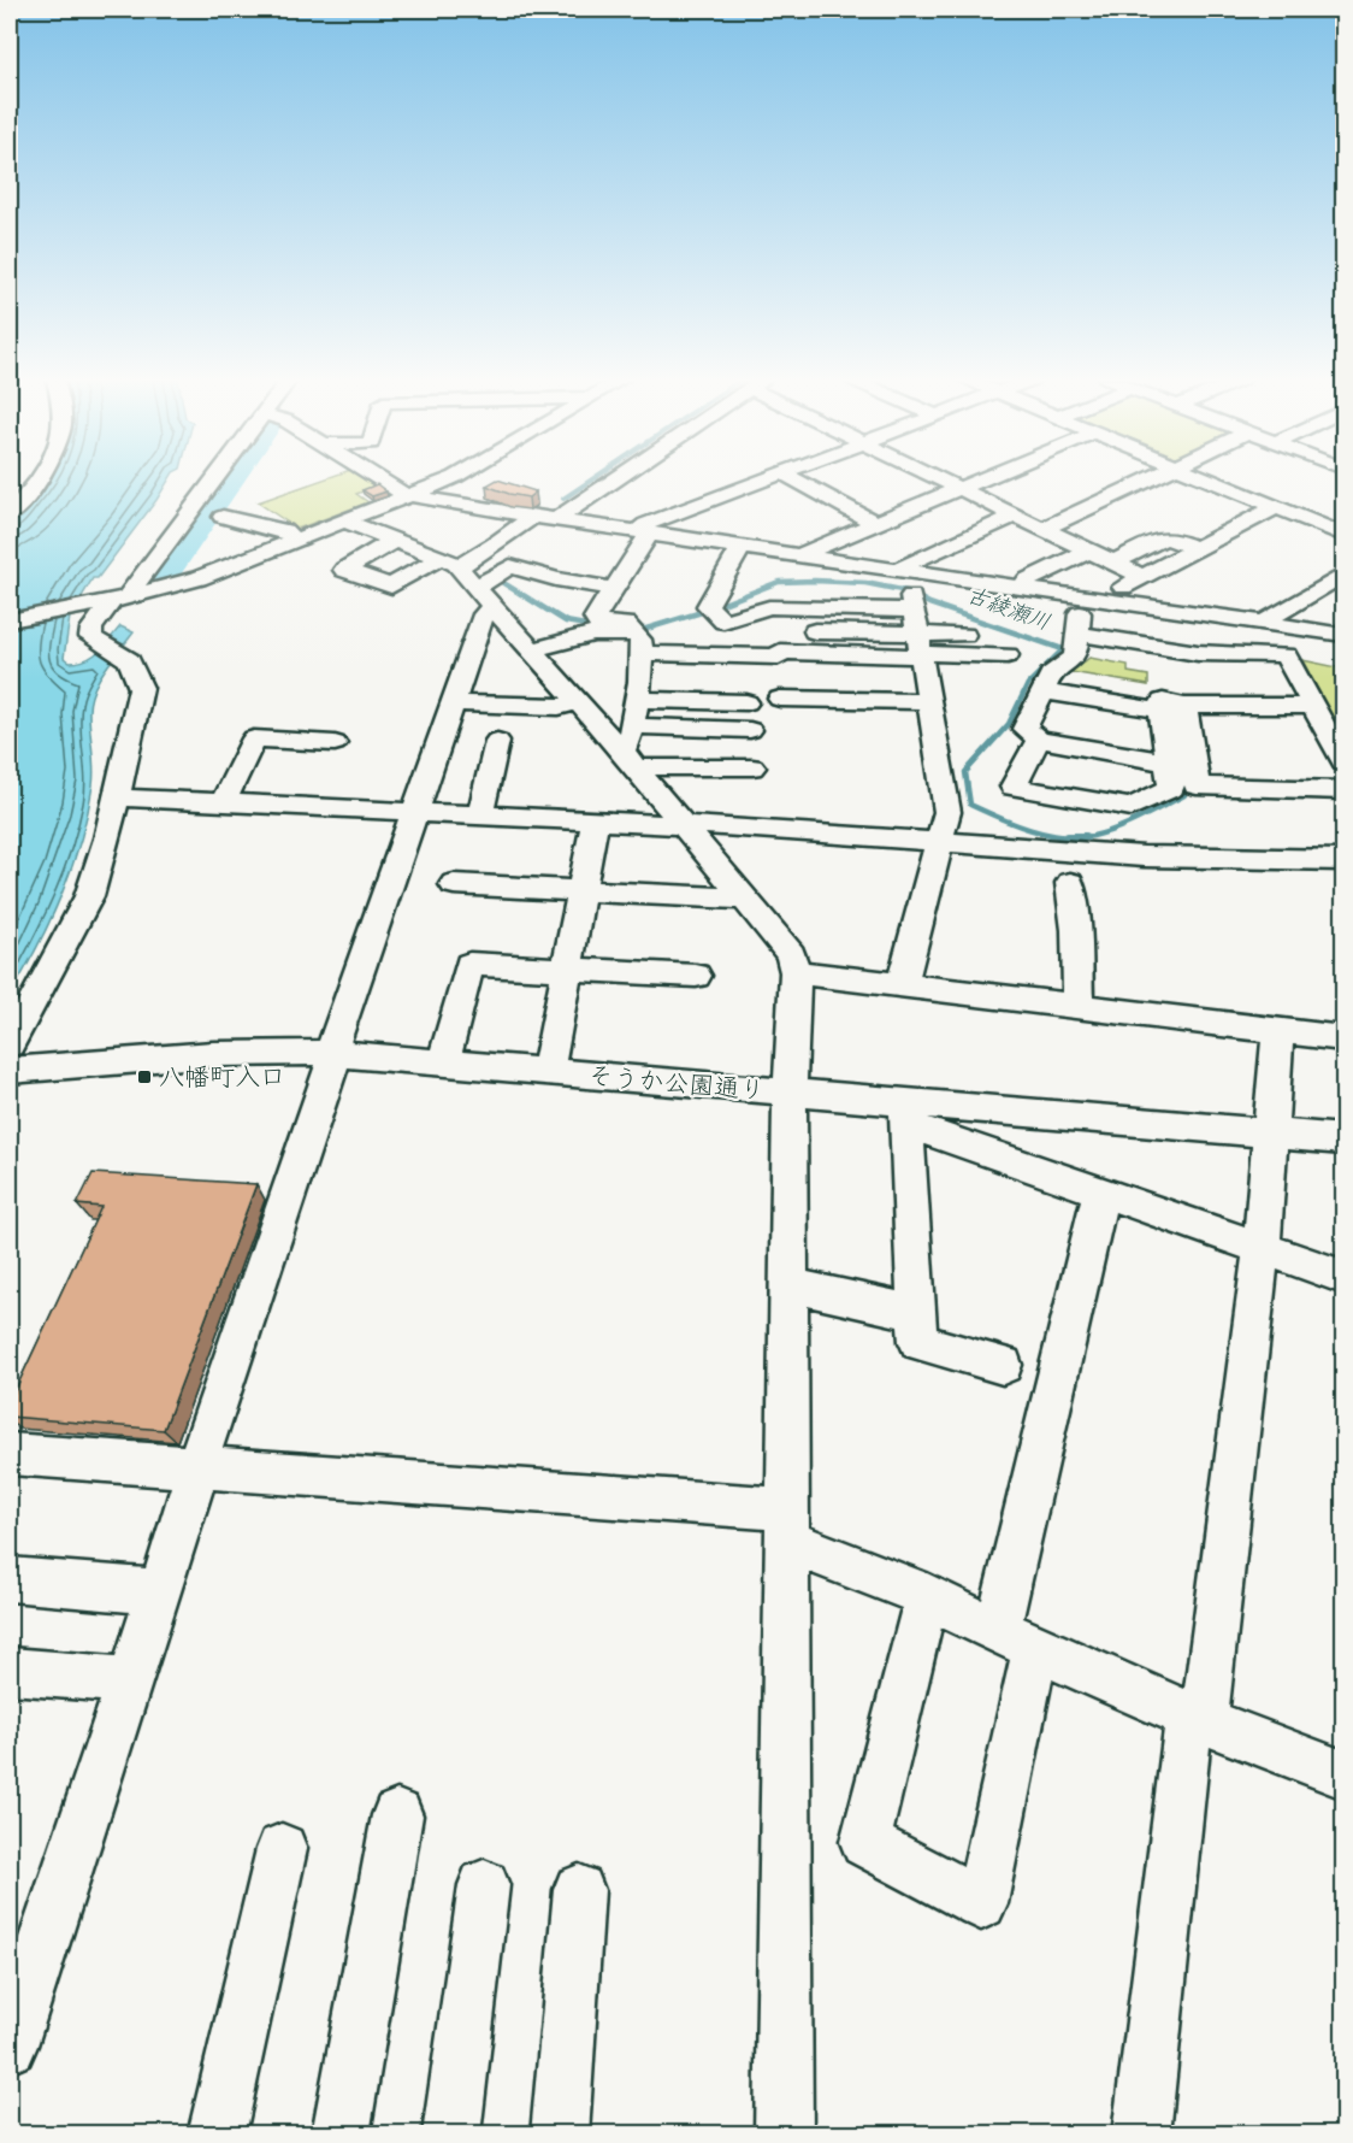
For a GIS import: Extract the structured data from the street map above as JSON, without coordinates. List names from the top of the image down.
{
  "streets": {
    "street": ["そうか公園通り"]
  },
  "water": ["古綾瀬川"],
  "places": {
    "transit": ["八幡町入口"]
  }
}
